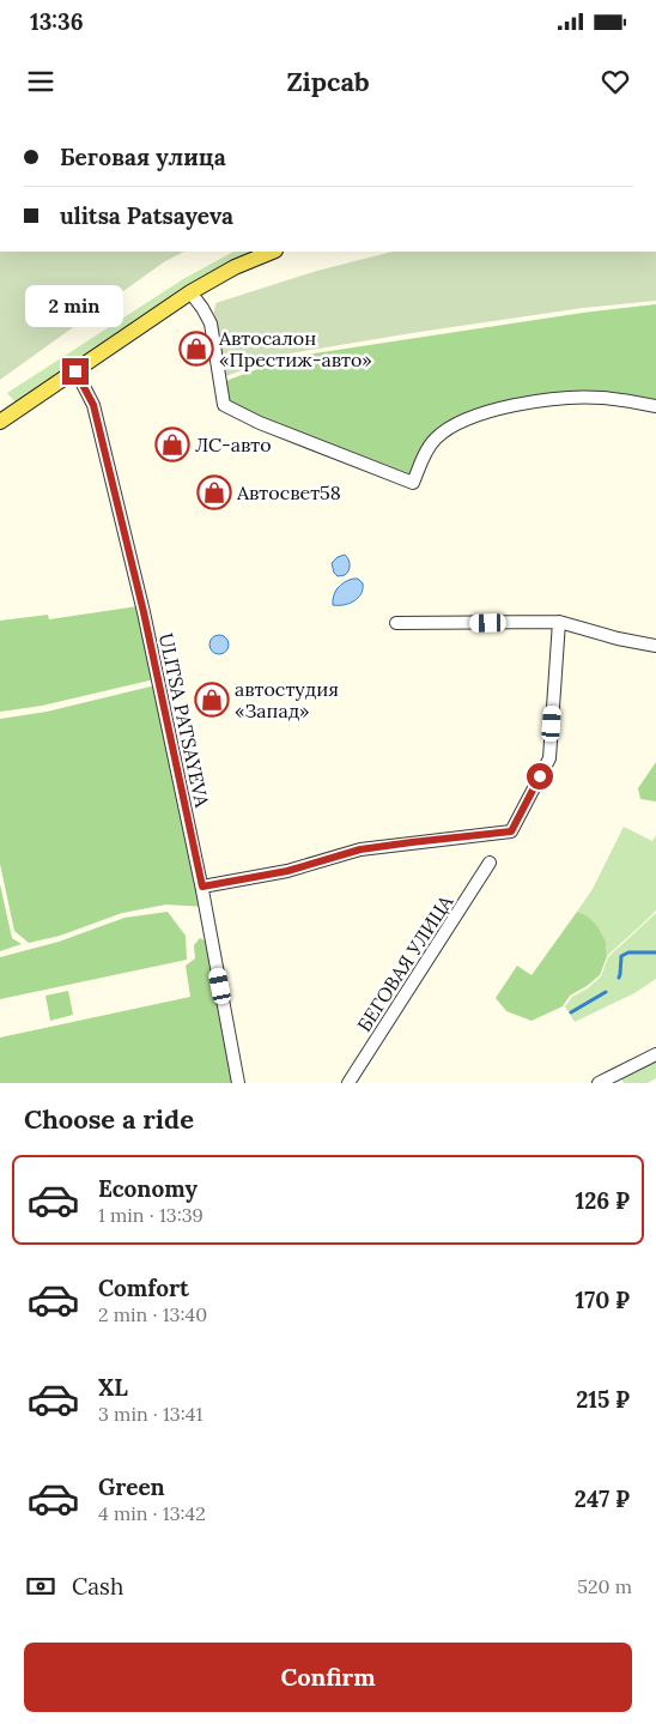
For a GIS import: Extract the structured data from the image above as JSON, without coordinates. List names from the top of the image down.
{
  "streets": {
    "street": ["ULITSA PATSAYEVA", "БЕГОВАЯ УЛИЦА"]
  },
  "places": {
    "shop": [
      "Автосалон «Престиж-авто»",
      "ЛС-авто",
      "Автосвет58",
      "автостудия «Запад»"
    ]
  },
  "page": {
    "status": "13:36",
    "header": "Zipcab",
    "banner": ["Беговая улица", "ulitsa Patsayeva"],
    "bubble": "2 min",
    "heading": "Choose a ride",
    "list": [
      {
        "name": "Economy",
        "note": "1 min · 13:39",
        "value": "126 ₽"
      },
      {
        "name": "Comfort",
        "note": "2 min · 13:40",
        "value": "170 ₽"
      },
      {
        "name": "XL",
        "note": "3 min · 13:41",
        "value": "215 ₽"
      },
      {
        "name": "Green",
        "note": "4 min · 13:42",
        "value": "247 ₽"
      }
    ],
    "pay": ["Cash", "520 m"],
    "buttons": "Confirm"
  }
}
